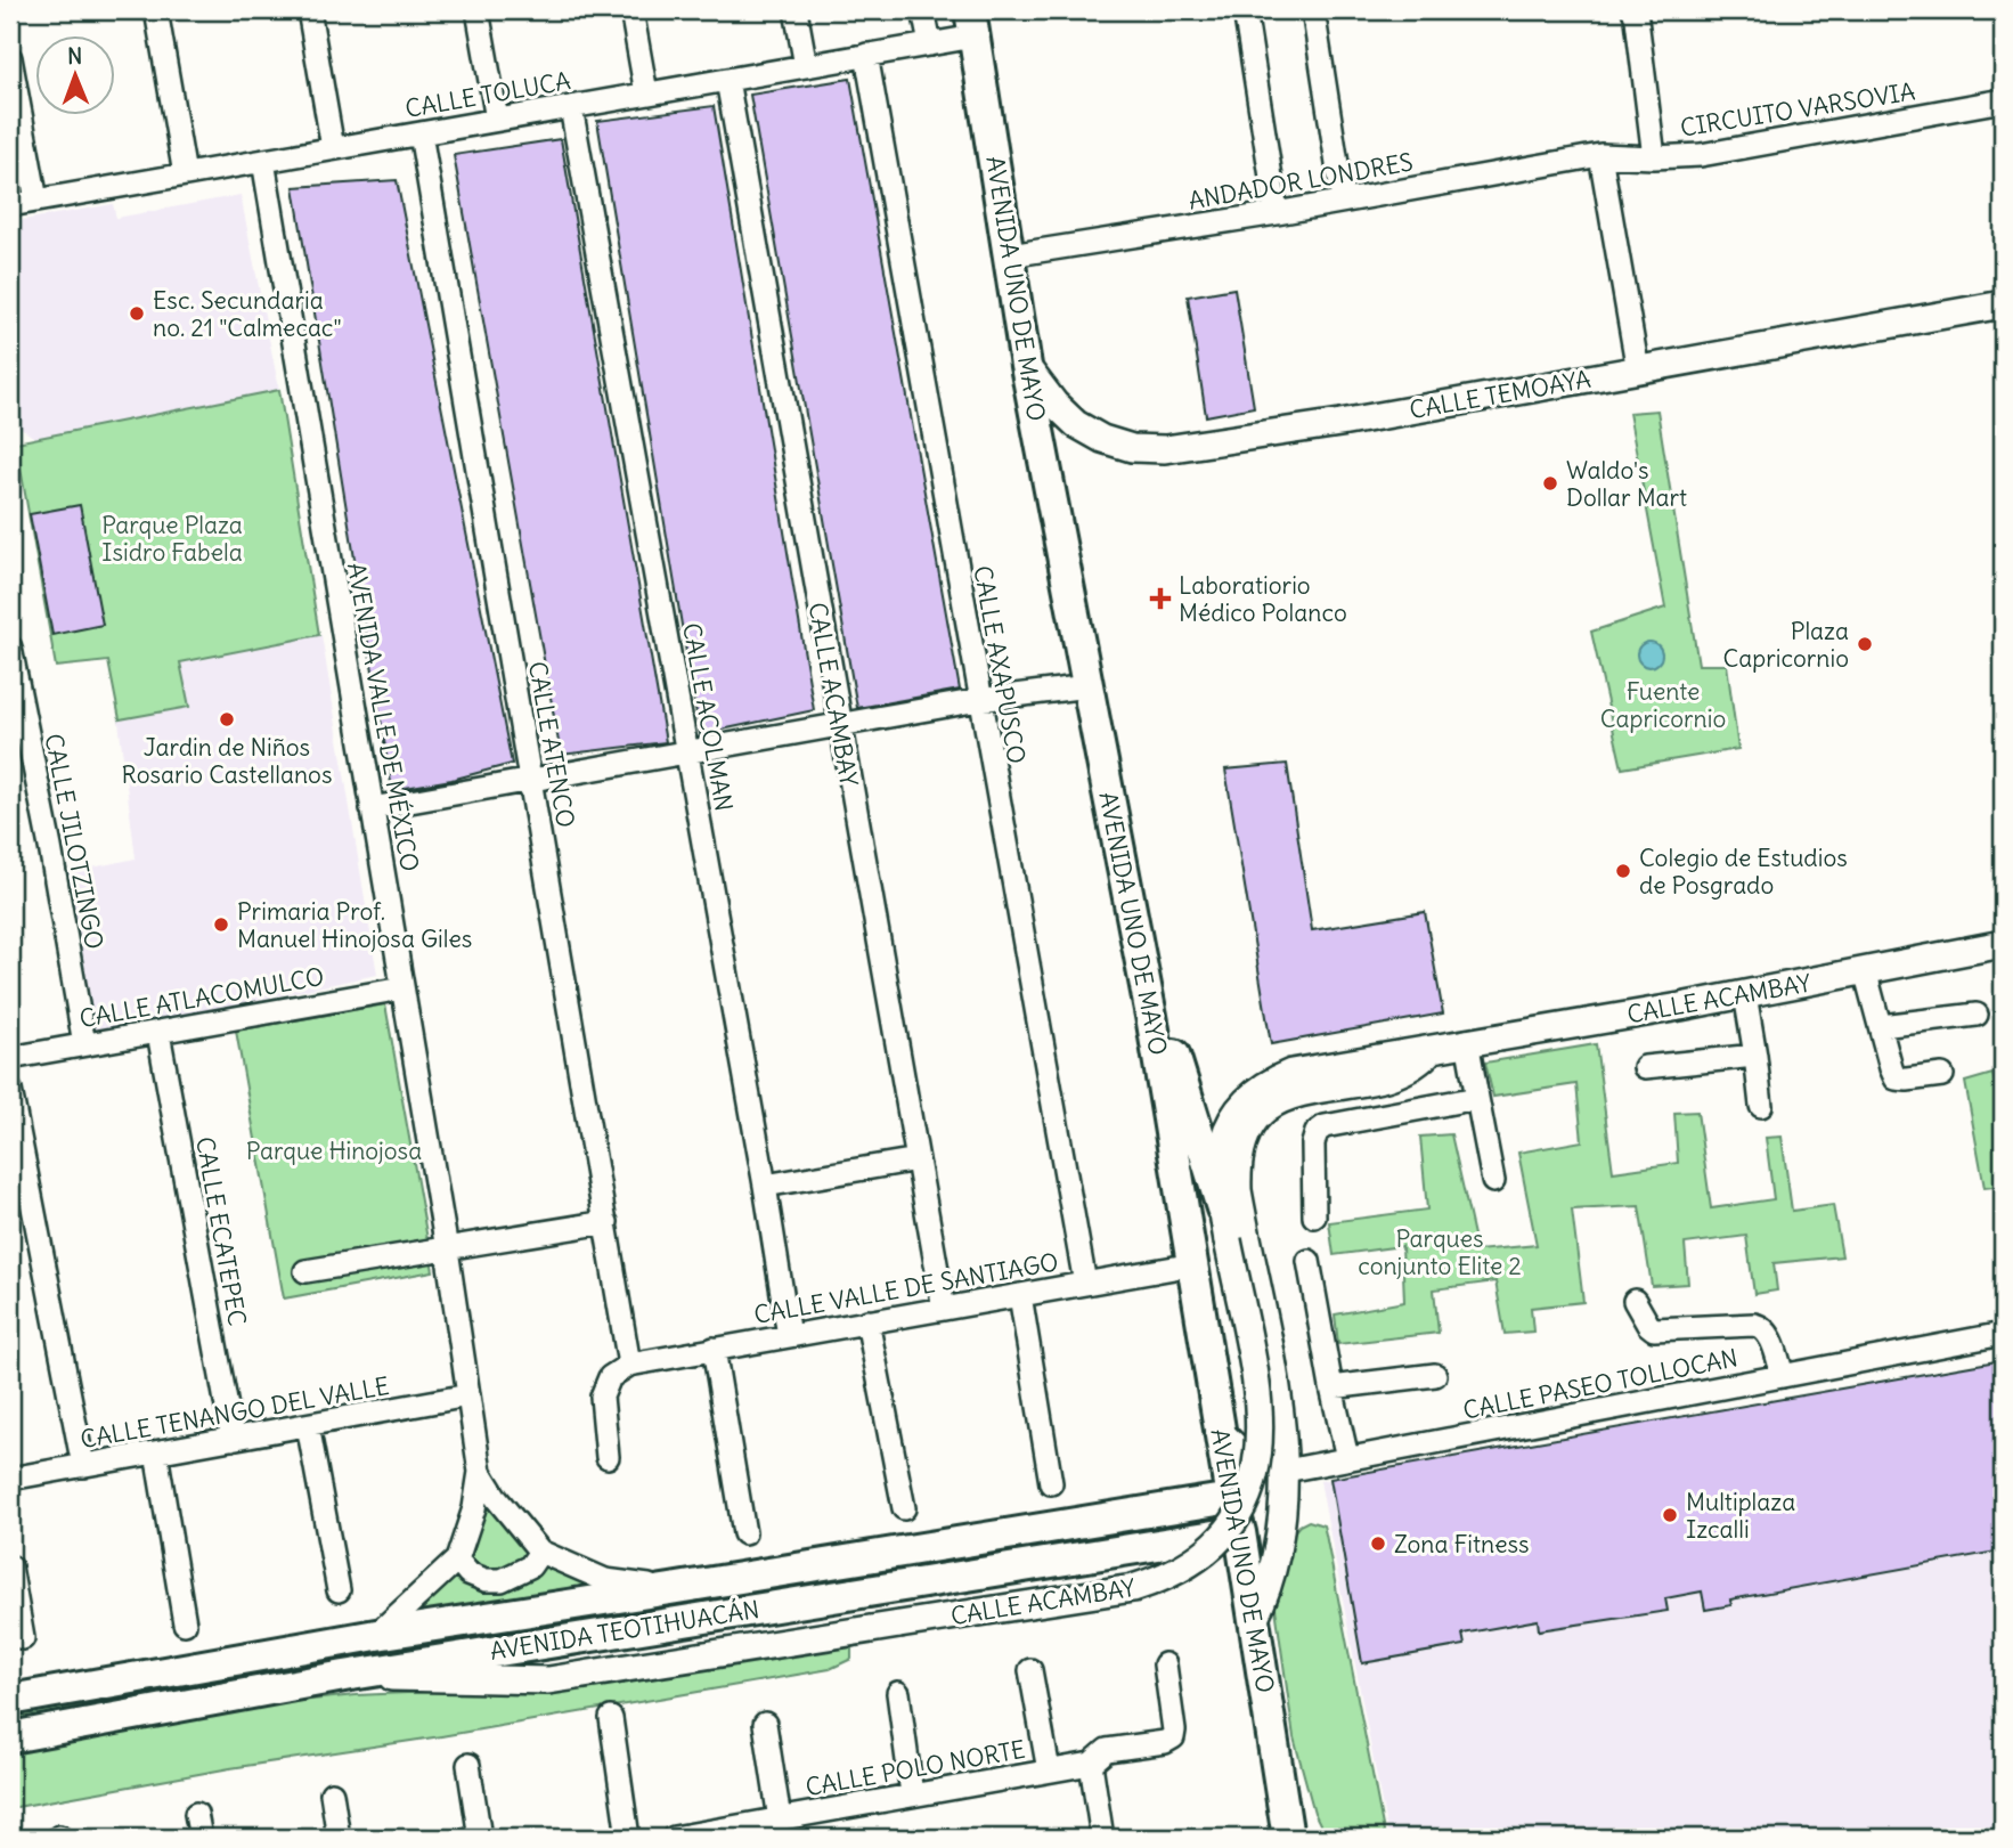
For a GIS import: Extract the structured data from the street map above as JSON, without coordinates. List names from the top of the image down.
{
  "streets": {
    "main road": ["AVENIDA UNO DE MAYO", "AVENIDA TEOTIHUACÁN"],
    "street": [
      "CALLE TOLUCA",
      "CIRCUITO VARSOVIA",
      "ANDADOR LONDRES",
      "CALLE TEMOAYA",
      "CALLE AXAPUSCO",
      "CALLE ACAMBAY",
      "AVENIDA VALLE DE MÉXICO",
      "CALLE ACOLMAN",
      "CALLE ATENCO",
      "CALLE JILOTZINGO",
      "CALLE ATLACOMULCO",
      "CALLE ECATEPEC",
      "CALLE VALLE DE SANTIAGO",
      "CALLE PASEO TOLLOCAN",
      "CALLE TENANGO DEL VALLE",
      "CALLE POLO NORTE"
    ]
  },
  "crossings": [
    ["CALLE TOLUCA", "AVENIDA UNO DE MAYO"],
    ["CALLE TOLUCA", "CALLE AXAPUSCO"],
    ["CALLE TOLUCA", "CALLE ACAMBAY"],
    ["CALLE TOLUCA", "AVENIDA VALLE DE MÉXICO"],
    ["CALLE TOLUCA", "CALLE ACOLMAN"],
    ["CALLE TOLUCA", "CALLE ATENCO"],
    ["CIRCUITO VARSOVIA", "ANDADOR LONDRES"],
    ["ANDADOR LONDRES", "AVENIDA UNO DE MAYO"],
    ["AVENIDA UNO DE MAYO", "CALLE TEMOAYA"],
    ["AVENIDA UNO DE MAYO", "CALLE ACAMBAY"],
    ["AVENIDA UNO DE MAYO", "CALLE VALLE DE SANTIAGO"],
    ["AVENIDA UNO DE MAYO", "AVENIDA TEOTIHUACÁN"],
    ["CALLE AXAPUSCO", "CALLE VALLE DE SANTIAGO"],
    ["CALLE ACAMBAY", "CALLE VALLE DE SANTIAGO"],
    ["CALLE ACAMBAY", "CALLE PASEO TOLLOCAN"],
    ["CALLE ACAMBAY", "AVENIDA TEOTIHUACÁN"],
    ["AVENIDA VALLE DE MÉXICO", "CALLE ATLACOMULCO"],
    ["AVENIDA VALLE DE MÉXICO", "CALLE TENANGO DEL VALLE"],
    ["AVENIDA VALLE DE MÉXICO", "AVENIDA TEOTIHUACÁN"],
    ["CALLE ACOLMAN", "CALLE VALLE DE SANTIAGO"],
    ["CALLE ATENCO", "CALLE VALLE DE SANTIAGO"],
    ["CALLE JILOTZINGO", "CALLE ATLACOMULCO"],
    ["CALLE ATLACOMULCO", "CALLE ECATEPEC"],
    ["CALLE ECATEPEC", "CALLE TENANGO DEL VALLE"]
  ],
  "parks": [
    "Parque Plaza Isidro Fabela",
    "Fuente Capricornio",
    "Parque Hinojosa",
    "Parques conjunto Elite 2"
  ],
  "places": {
    "other": [
      "Esc. Secundaria no. 21 \"Calmecac\"",
      "Waldo's Dollar Mart",
      "Plaza Capricornio",
      "Jardin de Niños Rosario Castellanos",
      "Colegio de Estudios de Posgrado",
      "Primaria Prof. Manuel Hinojosa Giles",
      "Multiplaza Izcalli",
      "Zona Fitness"
    ],
    "health": ["Laboratiorio Médico Polanco"]
  },
  "north": "top"
}
